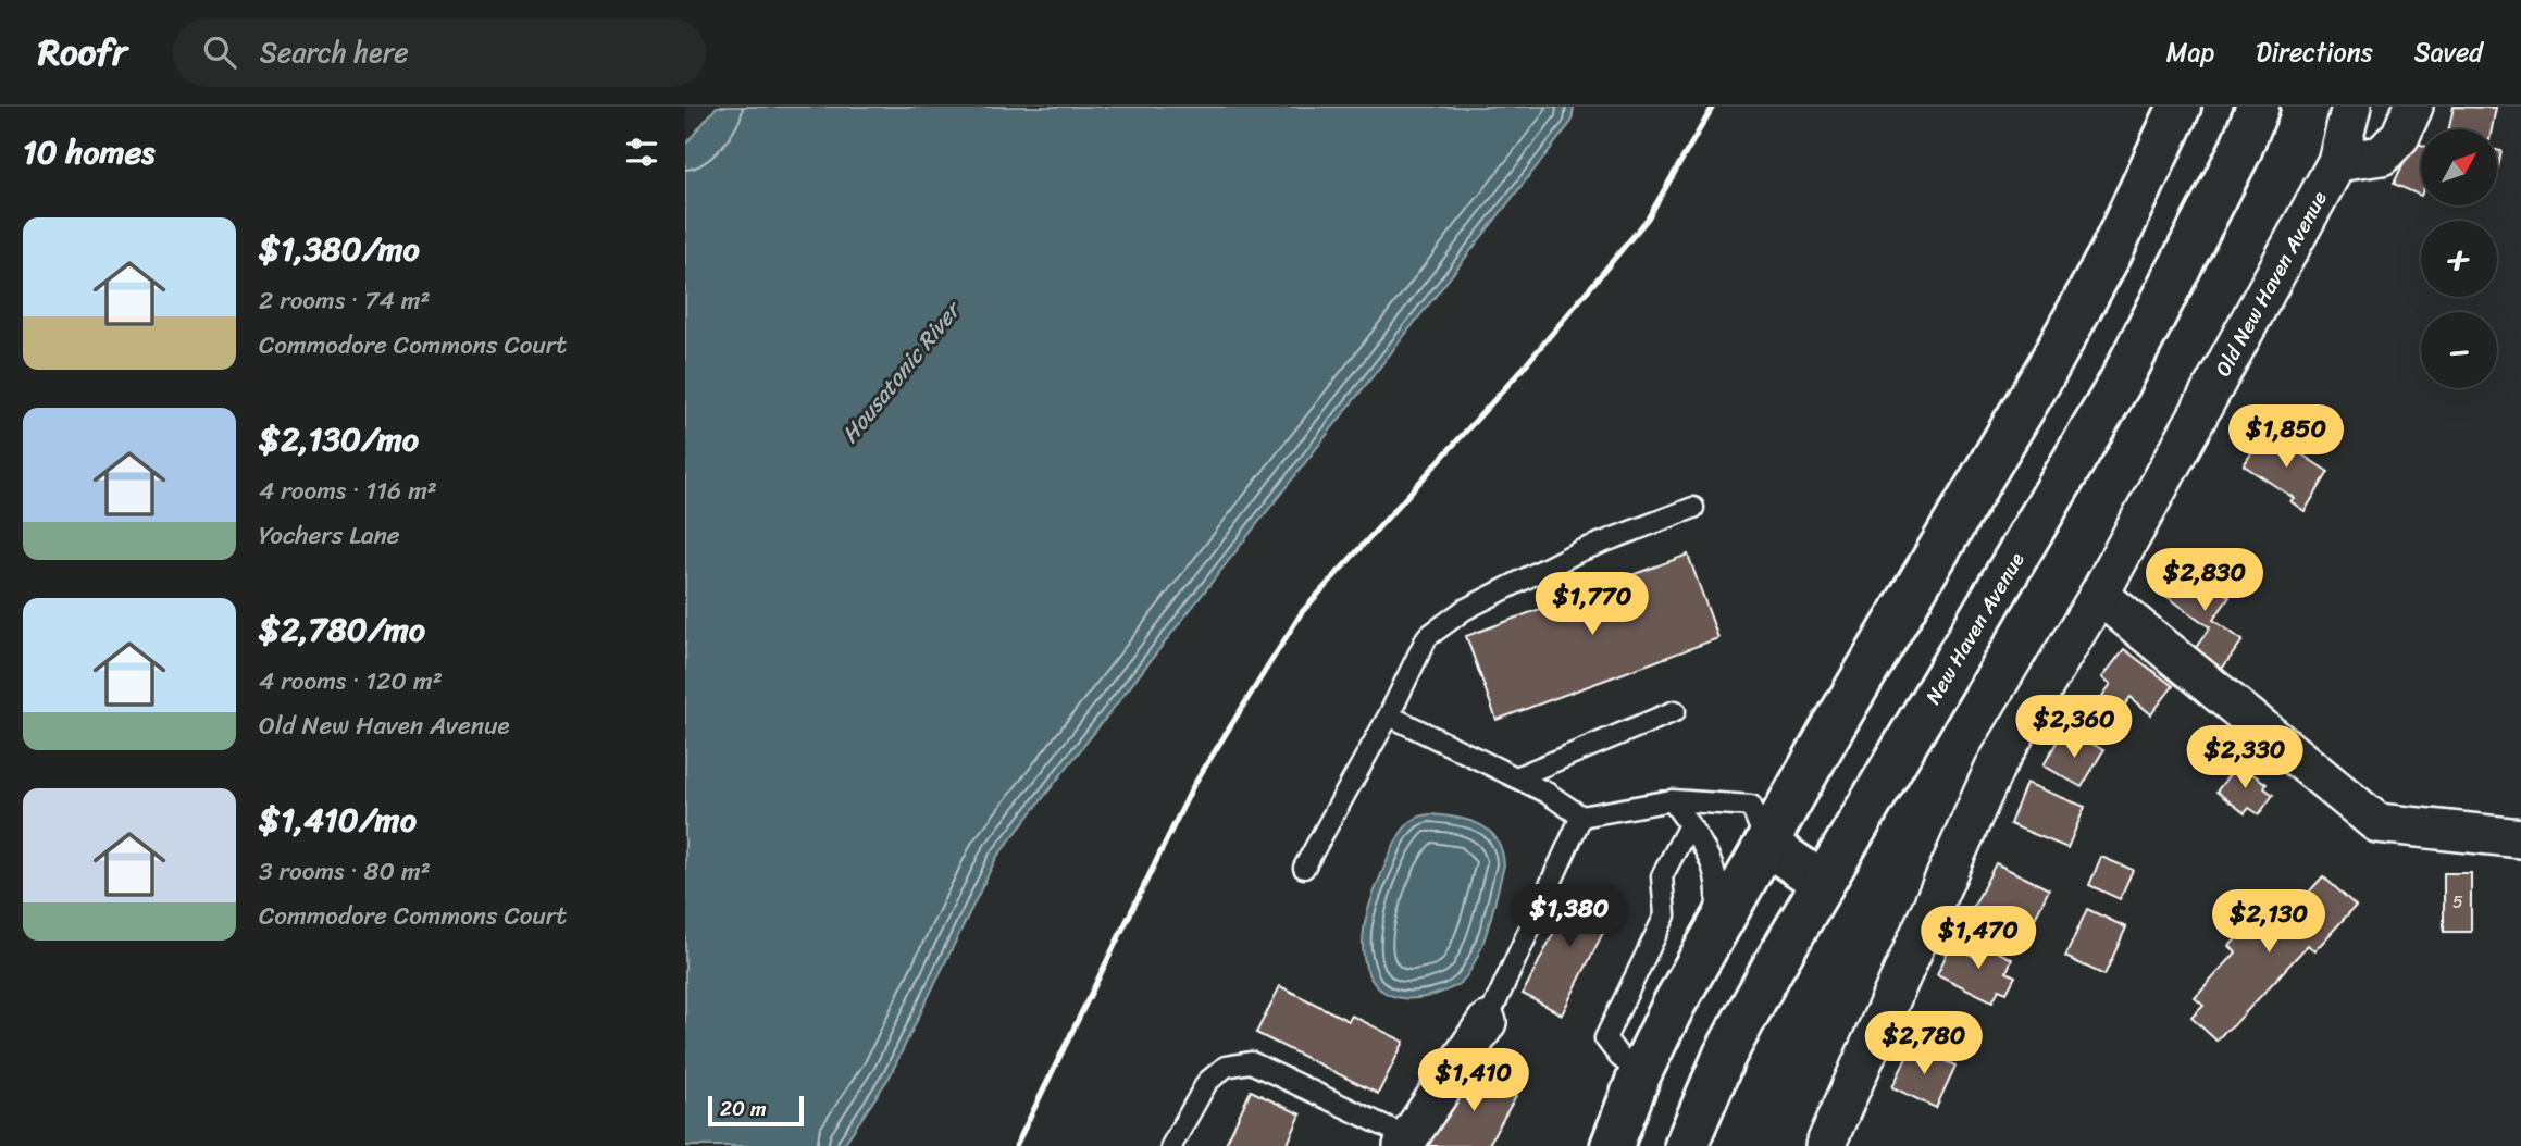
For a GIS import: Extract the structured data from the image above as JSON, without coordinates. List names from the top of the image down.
{
  "streets": {
    "highway": ["New Haven Avenue"],
    "street": ["Old New Haven Avenue"]
  },
  "water": ["Housatonic River"],
  "house_numbers": ["5"],
  "scale_bar": "20 m",
  "north": "top right",
  "page": {
    "header": "Roofr",
    "search": "Search here",
    "nav": ["Map", "Directions", "Saved"],
    "heading": "10 homes",
    "map_buttons": ["+", "−"],
    "list": [
      {
        "name": "$1,380/mo",
        "note": "2 rooms · 74 m² · Commodore Commons Court"
      },
      {
        "name": "$2,130/mo",
        "note": "4 rooms · 116 m² · Yochers Lane"
      },
      {
        "name": "$2,780/mo",
        "note": "4 rooms · 120 m² · Old New Haven Avenue"
      },
      {
        "name": "$1,410/mo",
        "note": "3 rooms · 80 m² · Commodore Commons Court"
      }
    ],
    "price": [
      "$1,850",
      "$2,830",
      "$1,770",
      "$2,360",
      "$2,330",
      "$1,380",
      "$2,130",
      "$1,470",
      "$2,780",
      "$1,410"
    ],
    "scale": "20 m"
  }
}
